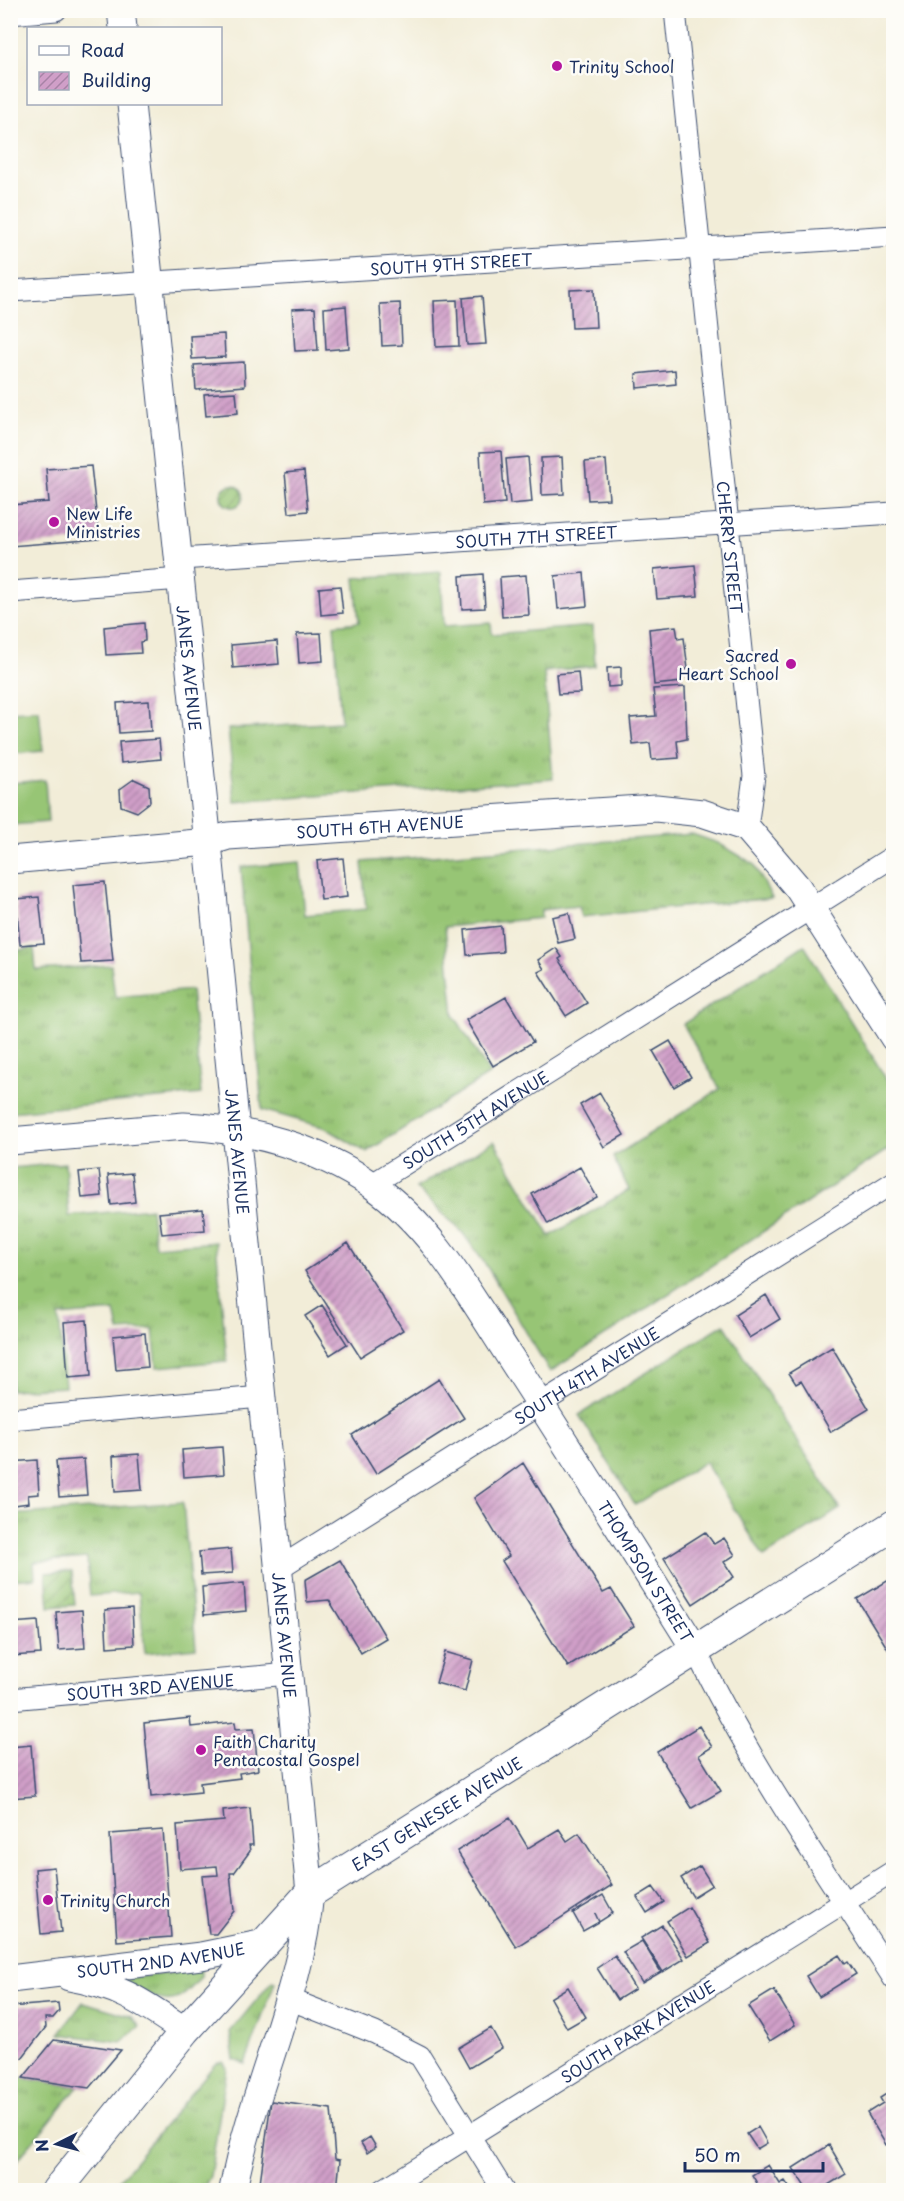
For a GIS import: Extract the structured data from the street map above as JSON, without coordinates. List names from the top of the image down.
{
  "streets": {
    "main road": ["EAST GENESEE AVENUE"],
    "street": [
      "SOUTH 9TH STREET",
      "SOUTH 7TH STREET",
      "CHERRY STREET",
      "JANES AVENUE",
      "SOUTH 6TH AVENUE",
      "SOUTH 5TH AVENUE",
      "SOUTH 4TH AVENUE",
      "THOMPSON STREET",
      "SOUTH 3RD AVENUE",
      "SOUTH 2ND AVENUE",
      "SOUTH PARK AVENUE"
    ]
  },
  "crossings": [
    ["SOUTH 9TH STREET", "CHERRY STREET"],
    ["SOUTH 9TH STREET", "JANES AVENUE"],
    ["SOUTH 7TH STREET", "CHERRY STREET"],
    ["SOUTH 7TH STREET", "JANES AVENUE"],
    ["CHERRY STREET", "SOUTH 6TH AVENUE"],
    ["JANES AVENUE", "SOUTH 6TH AVENUE"],
    ["JANES AVENUE", "SOUTH 4TH AVENUE"],
    ["JANES AVENUE", "SOUTH 3RD AVENUE"],
    ["JANES AVENUE", "EAST GENESEE AVENUE"],
    ["SOUTH 5TH AVENUE", "THOMPSON STREET"],
    ["SOUTH 4TH AVENUE", "THOMPSON STREET"],
    ["THOMPSON STREET", "EAST GENESEE AVENUE"],
    ["THOMPSON STREET", "SOUTH PARK AVENUE"],
    ["EAST GENESEE AVENUE", "SOUTH 2ND AVENUE"]
  ],
  "places": [
    "Trinity School",
    "New Life Ministries",
    "Sacred Heart School",
    "Faith Charity Pentacostal Gospel",
    "Trinity Church"
  ],
  "legend": ["Road", "Building"],
  "scale_bar": "50 m",
  "north": "left"
}
